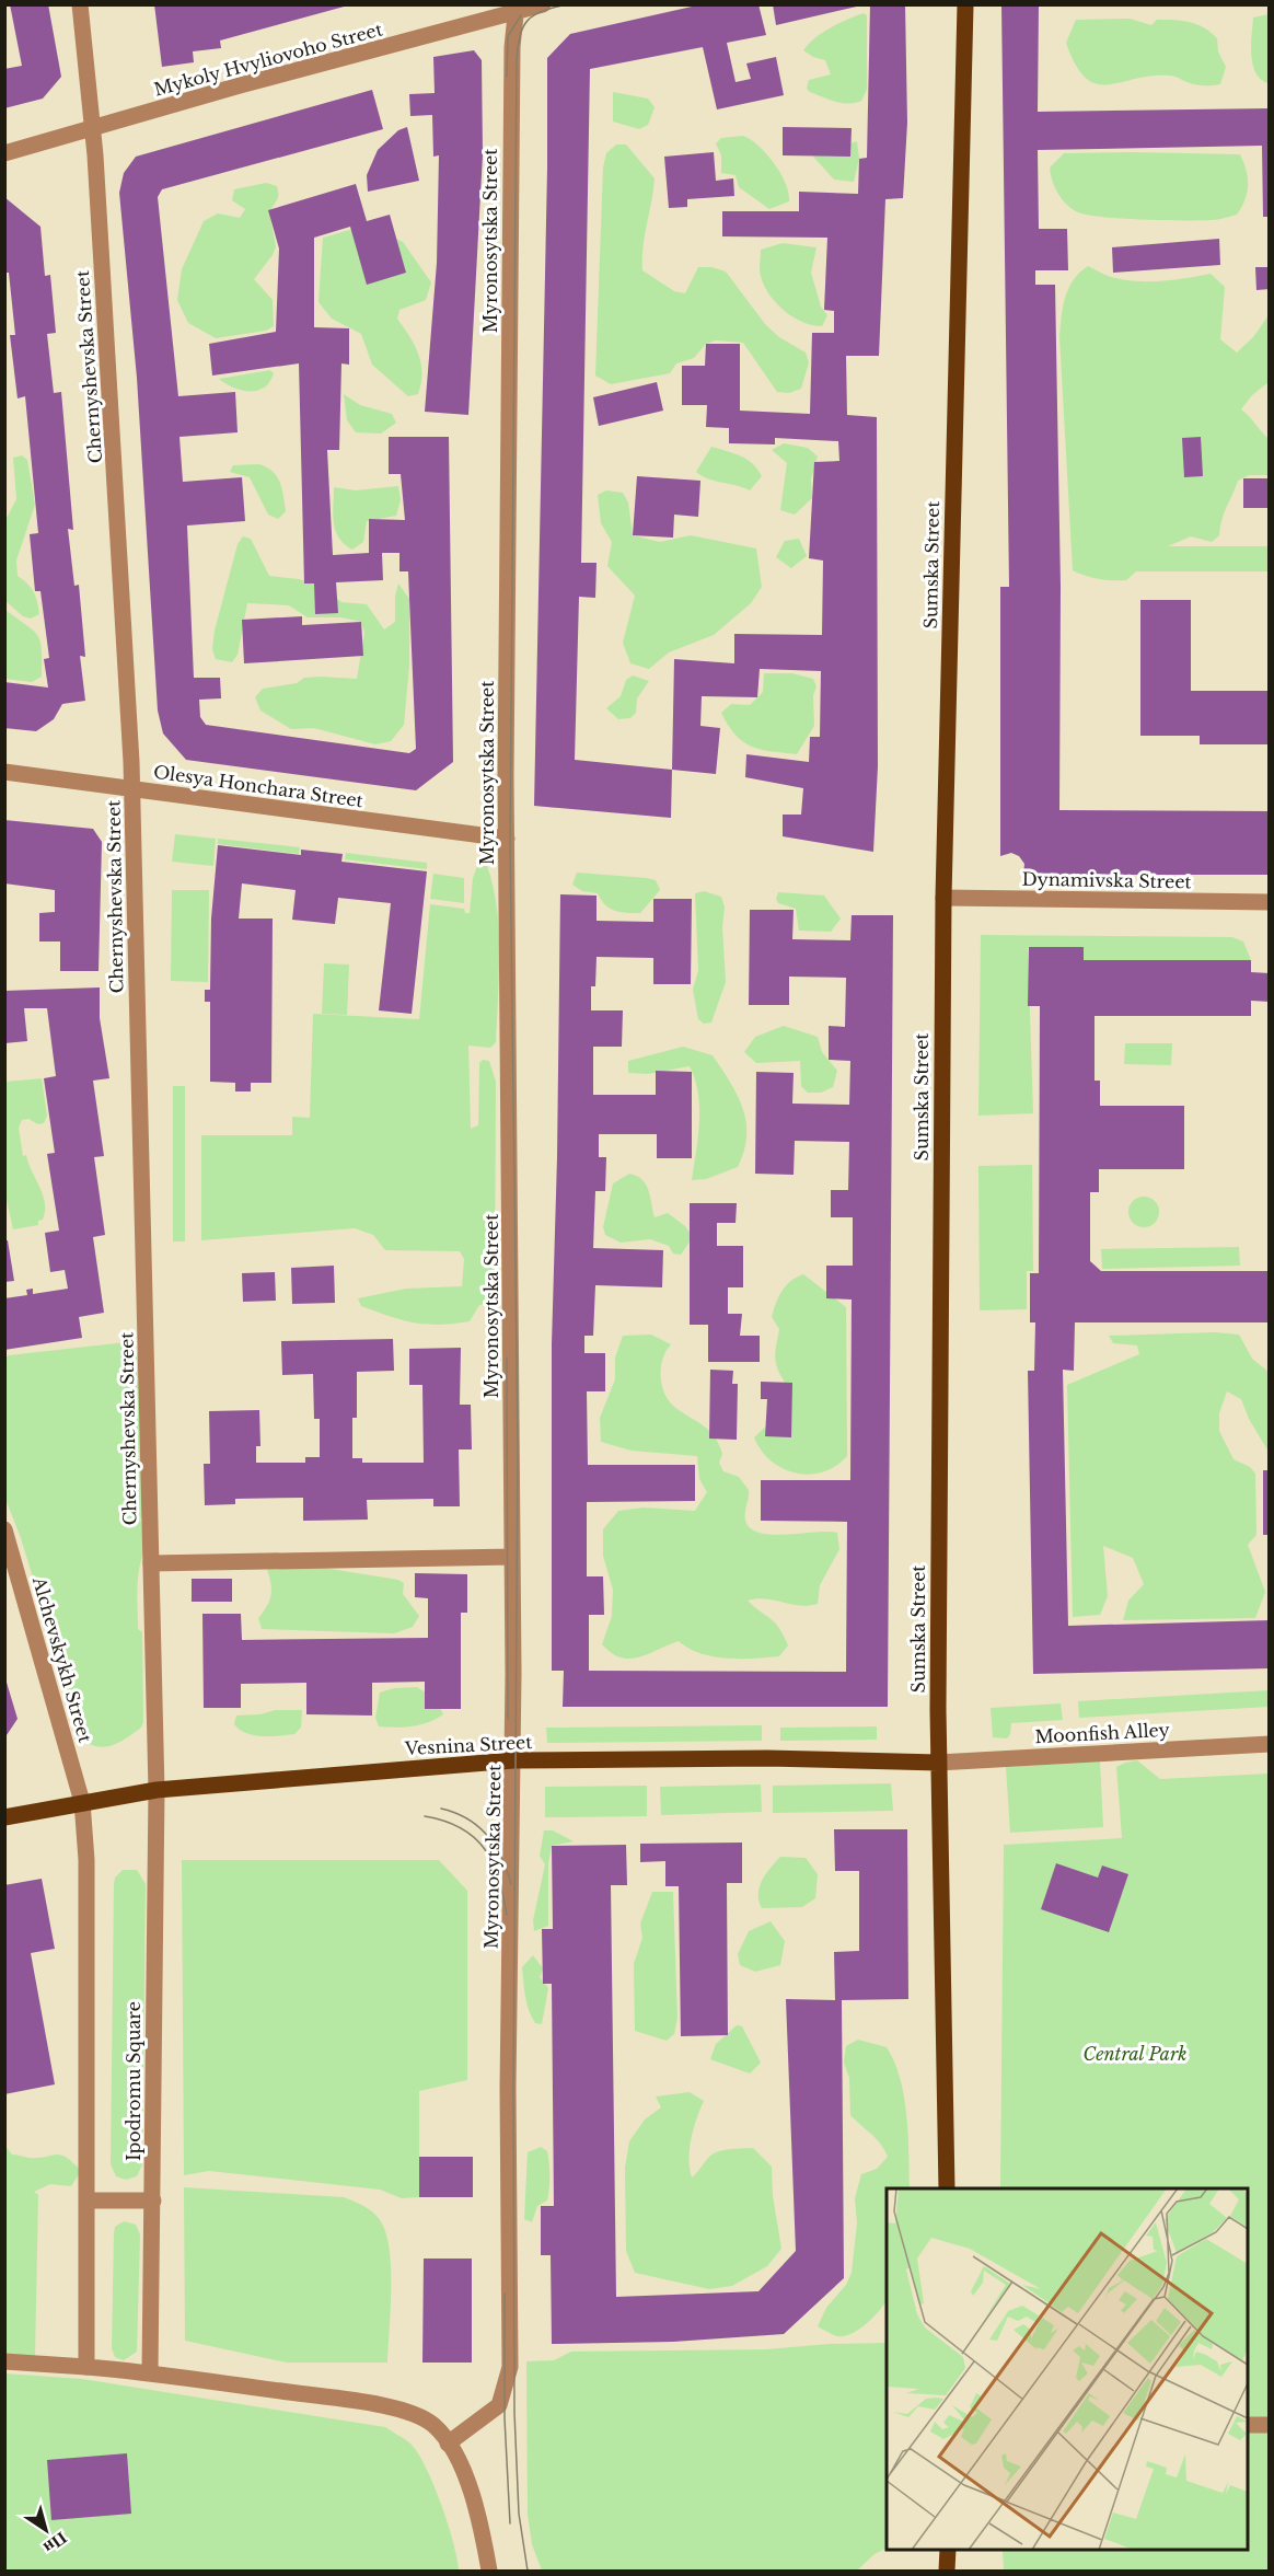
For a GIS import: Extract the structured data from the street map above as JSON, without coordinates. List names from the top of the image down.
{
  "streets": {
    "main road": ["Sumska Street", "Vesnina Street"],
    "street": [
      "Mykoly Hvyliovoho Street",
      "Myronosytska Street",
      "Chernyshevska Street",
      "Olesya Honchara Street",
      "Dynamivska Street",
      "Alchevskykh Street",
      "Moonfish Alley",
      "Ipodromu Square"
    ]
  },
  "crossings": [
    ["Mykoly Hvyliovoho Street", "Myronosytska Street"],
    ["Mykoly Hvyliovoho Street", "Chernyshevska Street"],
    ["Myronosytska Street", "Olesya Honchara Street"],
    ["Myronosytska Street", "Vesnina Street"],
    ["Chernyshevska Street", "Olesya Honchara Street"],
    ["Chernyshevska Street", "Vesnina Street"],
    ["Chernyshevska Street", "Ipodromu Square"],
    ["Sumska Street", "Dynamivska Street"],
    ["Sumska Street", "Moonfish Alley"],
    ["Sumska Street", "Vesnina Street"],
    ["Alchevskykh Street", "Vesnina Street"],
    ["Moonfish Alley", "Vesnina Street"],
    ["Vesnina Street", "Ipodromu Square"]
  ],
  "parks": ["Central Park"],
  "north": "bottom right"
}
